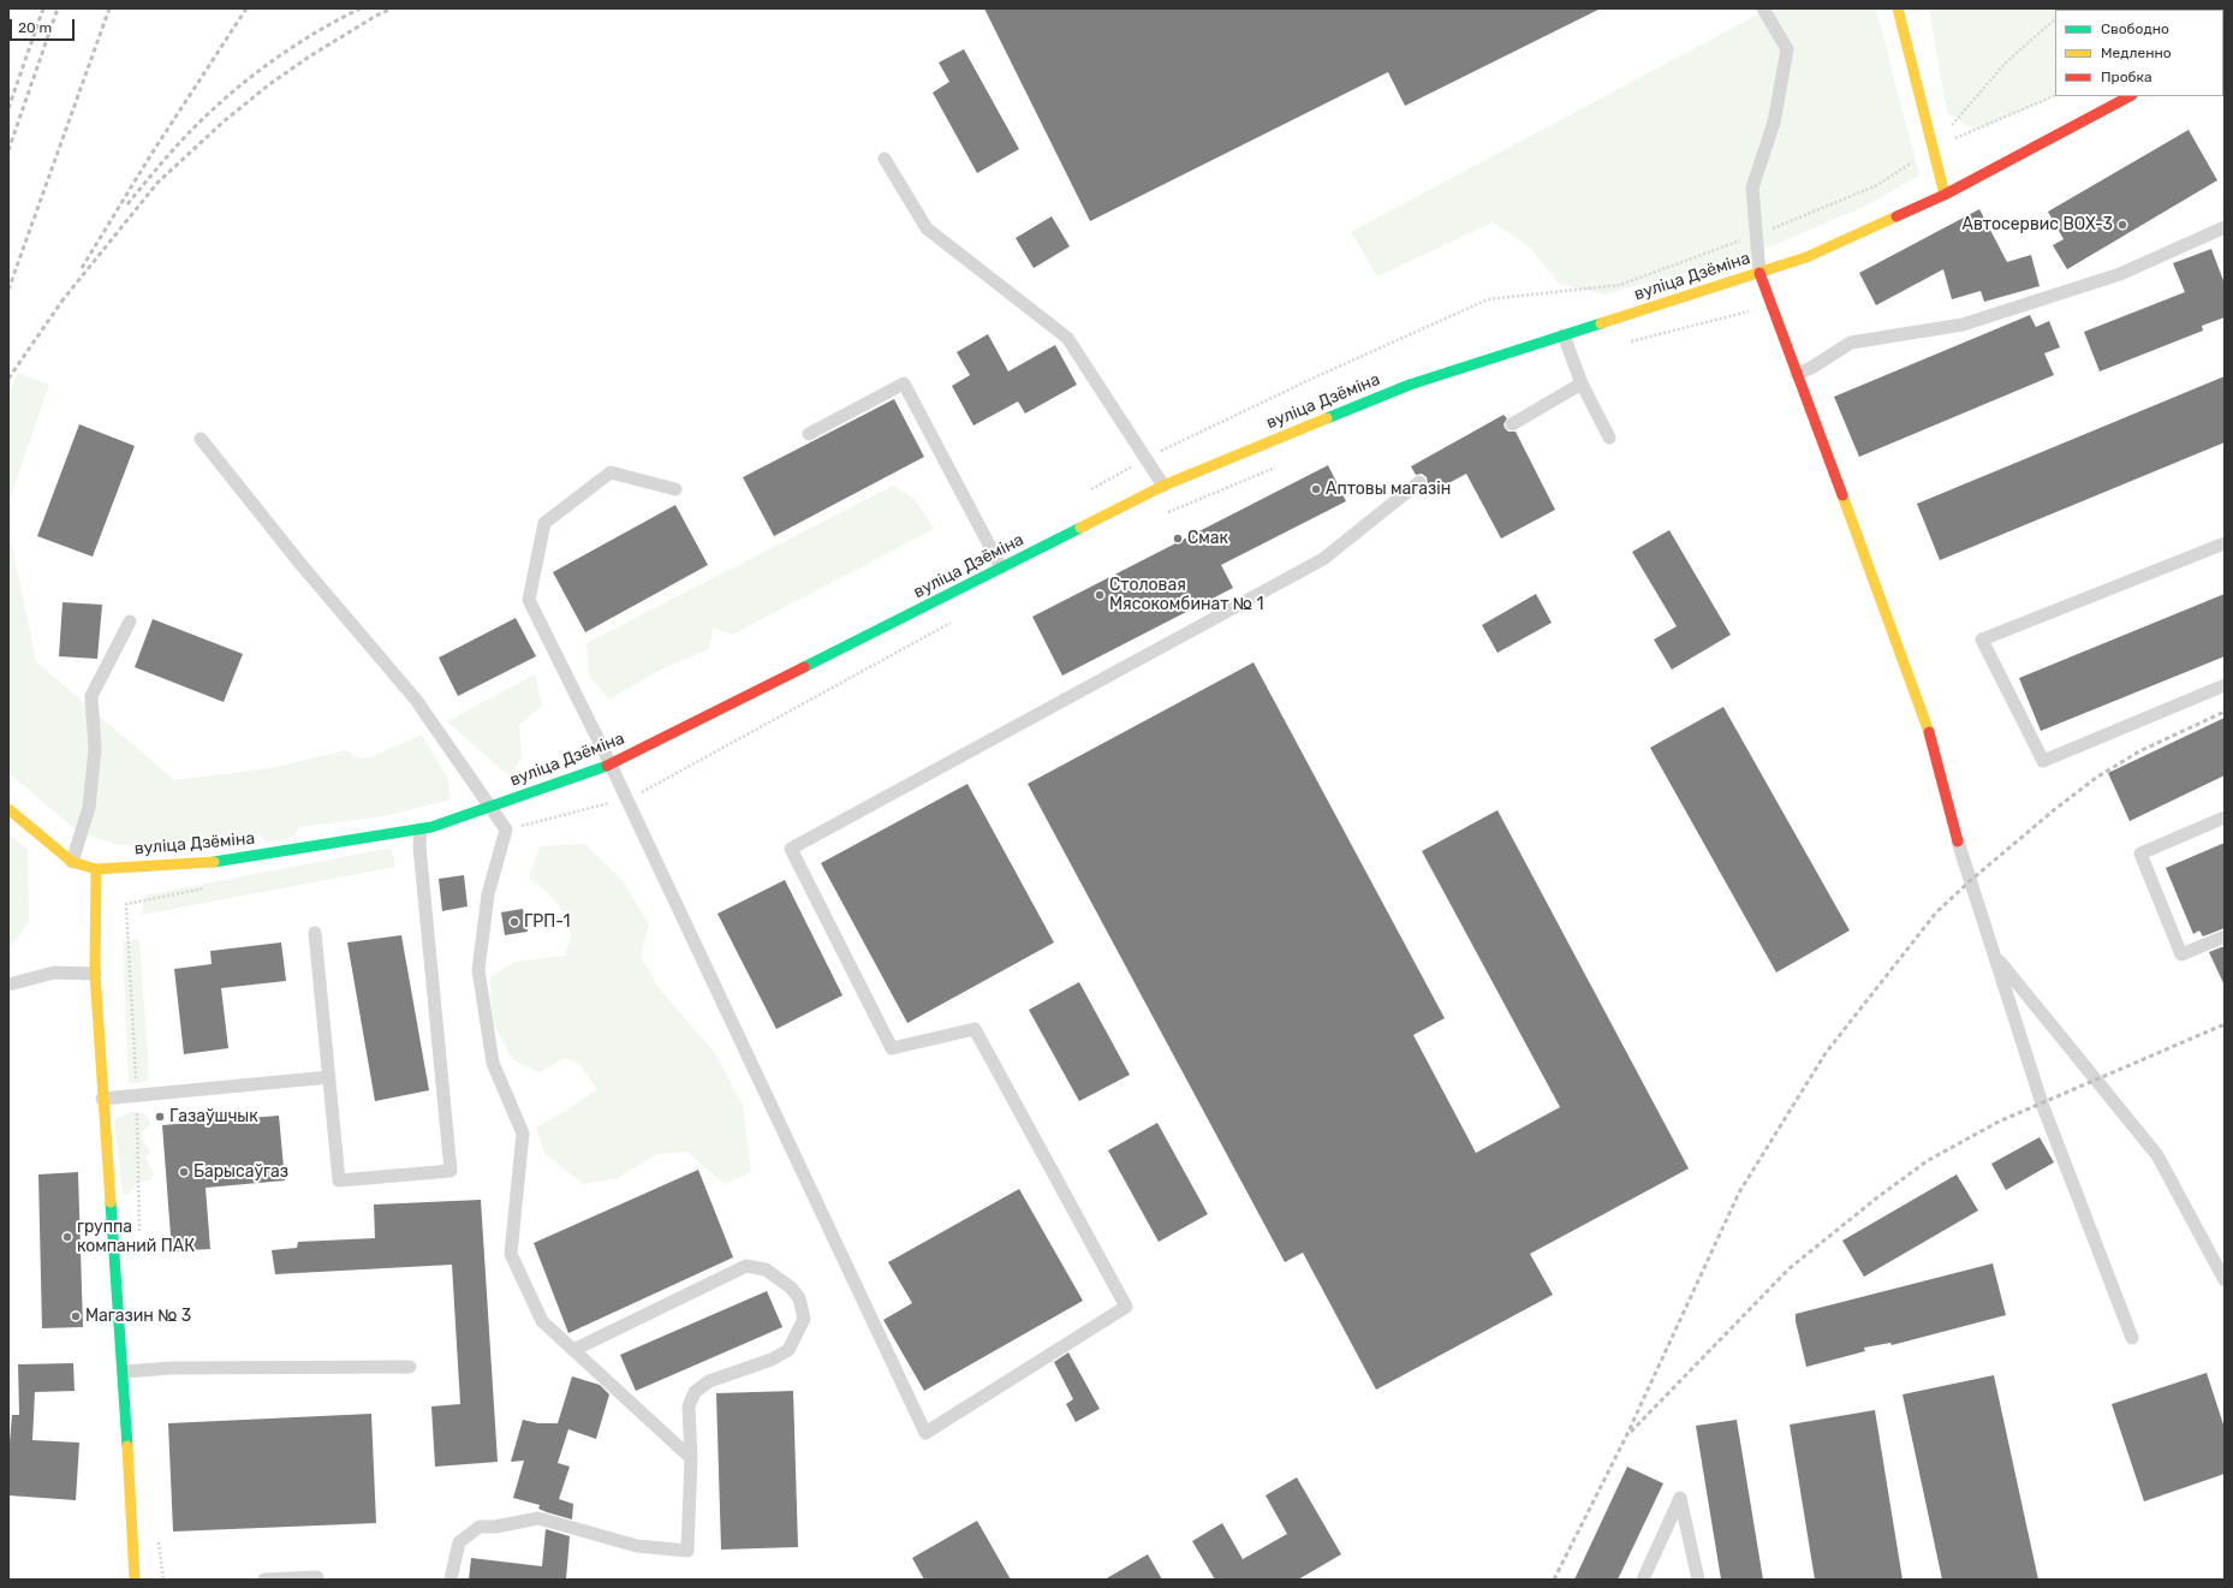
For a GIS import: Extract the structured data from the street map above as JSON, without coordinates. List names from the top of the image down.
{
  "streets": {
    "main road": ["вуліца Дзёміна"]
  },
  "places": [
    "Автосервис BOX-3",
    "Аптовы магазін",
    "Смак",
    "Столовая Мясокомбинат № 1",
    "ГРП-1",
    "Газаўшчык",
    "Барысаўгаз",
    "группа компаний ПАК",
    "Магазин № 3"
  ],
  "legend": ["Свободно", "Медленно", "Пробка"],
  "scale_bar": "20 m"
}
